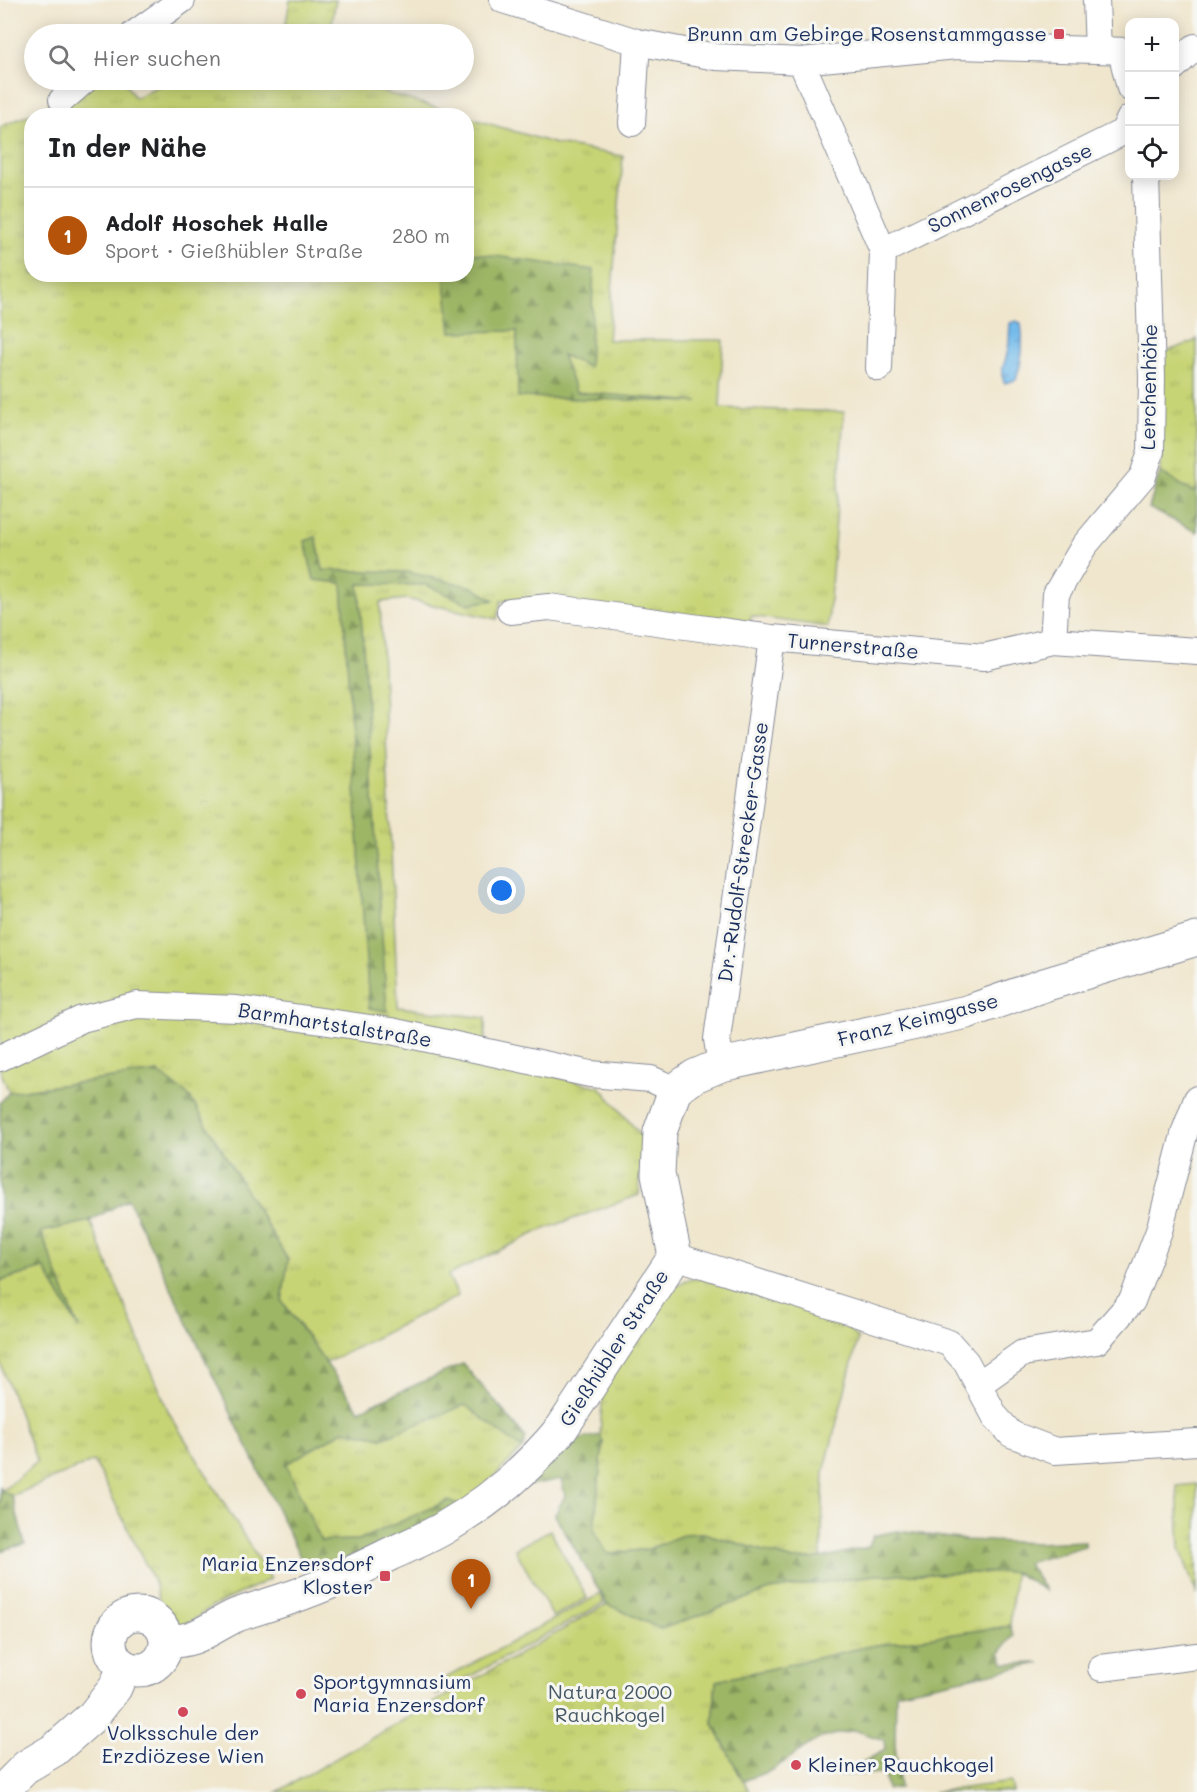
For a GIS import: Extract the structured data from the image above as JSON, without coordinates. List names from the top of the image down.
{
  "streets": {
    "main road": ["Franz Keimgasse", "Gießhübler Straße"],
    "street": [
      "Sonnenrosengasse",
      "Lerchenhöhe",
      "Turnerstraße",
      "Dr.-Rudolf-Strecker-Gasse",
      "Barmhartstalstraße"
    ]
  },
  "crossings": [
    ["Lerchenhöhe", "Turnerstraße"],
    ["Turnerstraße", "Dr.-Rudolf-Strecker-Gasse"],
    ["Dr.-Rudolf-Strecker-Gasse", "Franz Keimgasse"],
    ["Franz Keimgasse", "Barmhartstalstraße"]
  ],
  "parks": ["Natura 2000 Rauchkogel"],
  "places": {
    "transit": ["Brunn am Gebirge Rosenstammgasse", "Maria Enzersdorf Kloster"],
    "other": ["Sportgymnasium Maria Enzersdorf", "Volksschule der Erzdiözese Wien", "Kleiner Rauchkogel"]
  },
  "page": {
    "map_buttons": ["+", "−"],
    "search": "Hier suchen",
    "heading": "In der Nähe",
    "list": [
      {
        "mark": "1",
        "name": "Adolf Hoschek Halle",
        "note": "Sport · Gießhübler Straße",
        "value": "280 m"
      }
    ],
    "pins": "1"
  }
}
